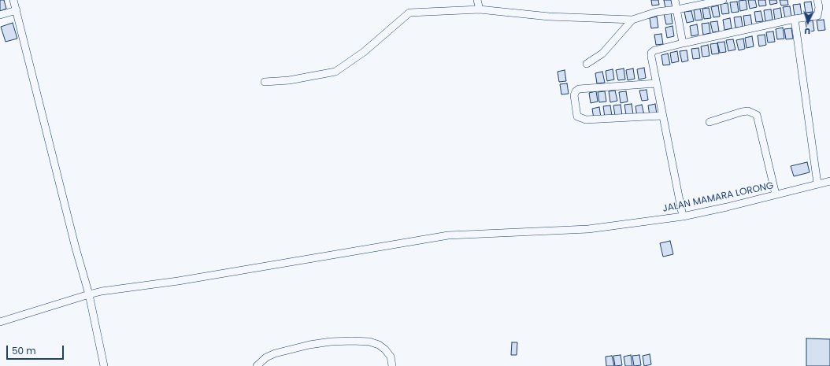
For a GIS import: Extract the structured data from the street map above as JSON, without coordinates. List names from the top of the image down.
{
  "streets": {
    "street": ["JALAN MAMARA LORONG"]
  },
  "scale_bar": "50 m",
  "north": "bottom"
}
